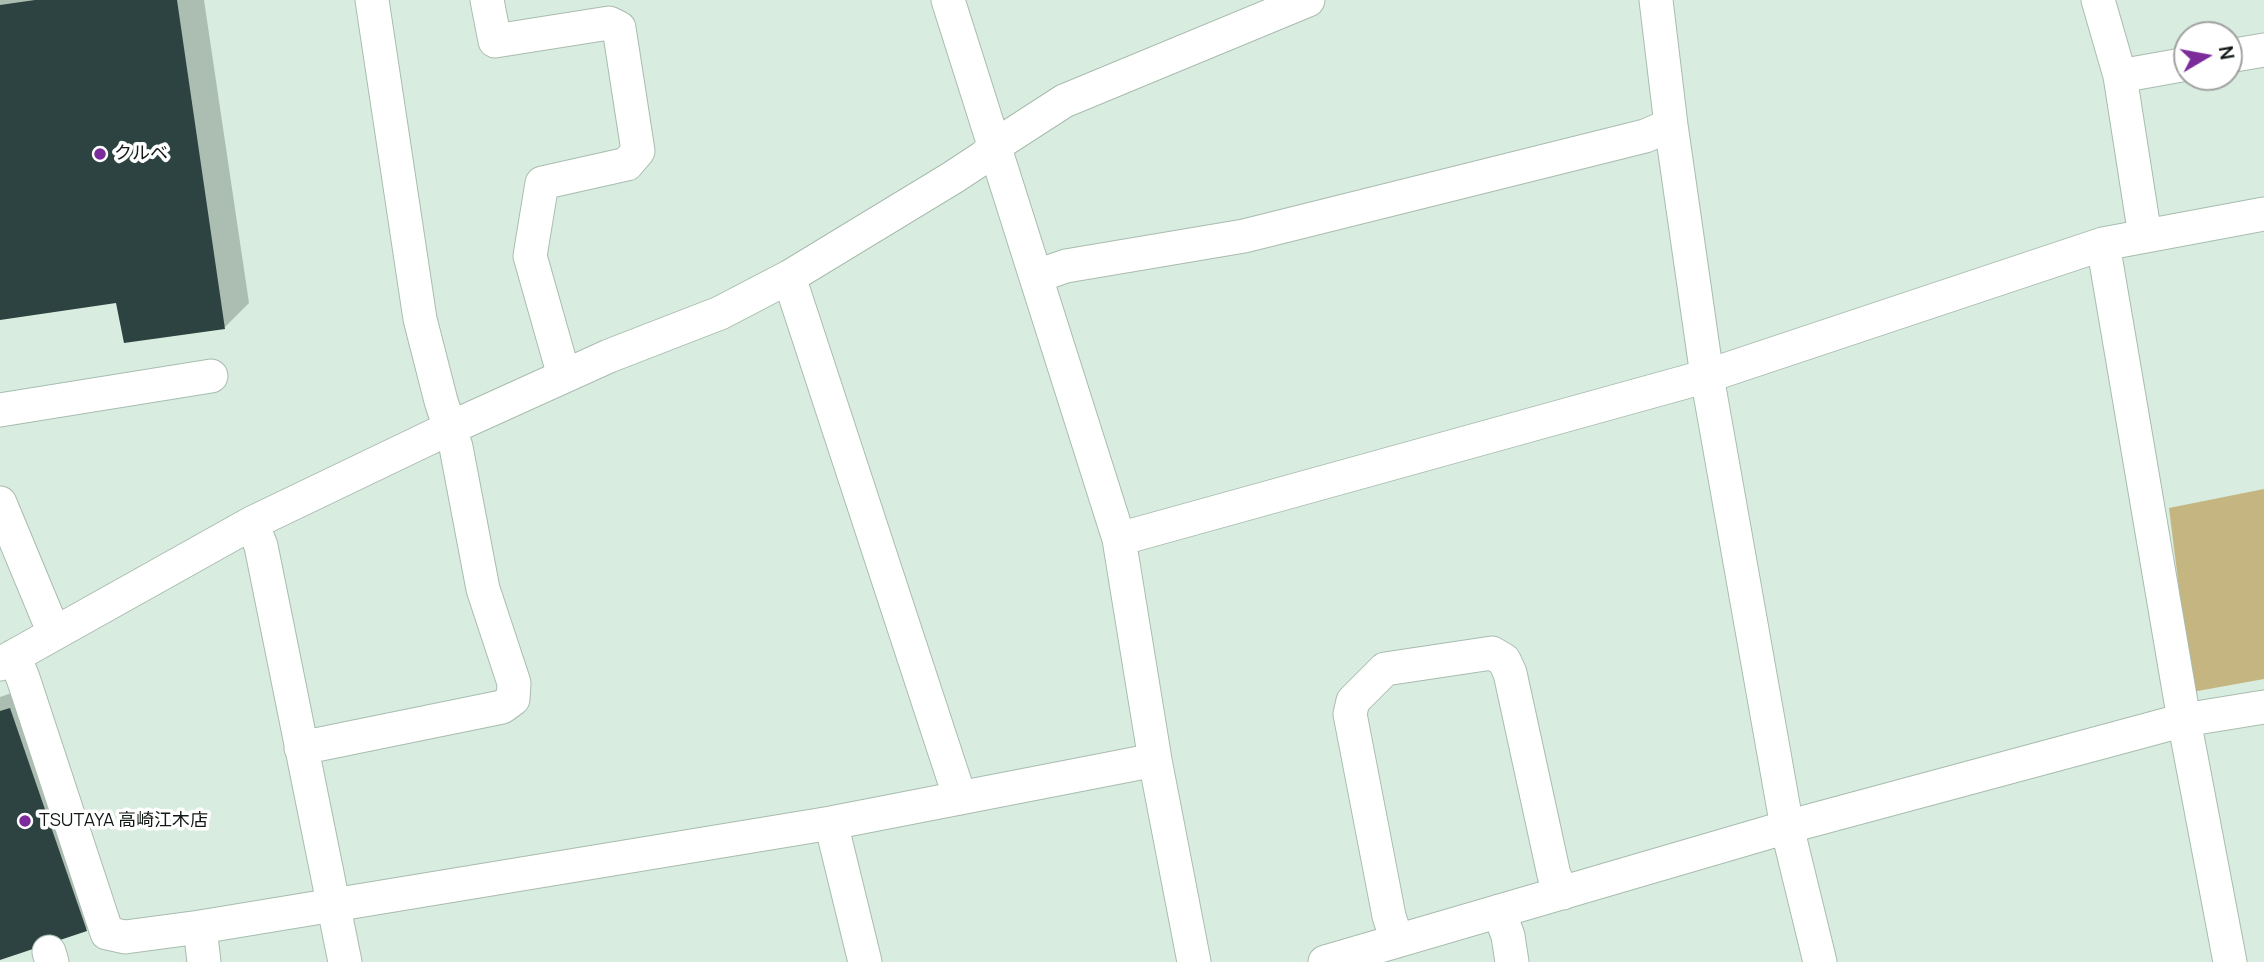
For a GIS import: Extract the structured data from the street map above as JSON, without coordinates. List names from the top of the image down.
{
  "places": ["クルベ", "TSUTAYA 高崎江木店"],
  "north": "right"
}
